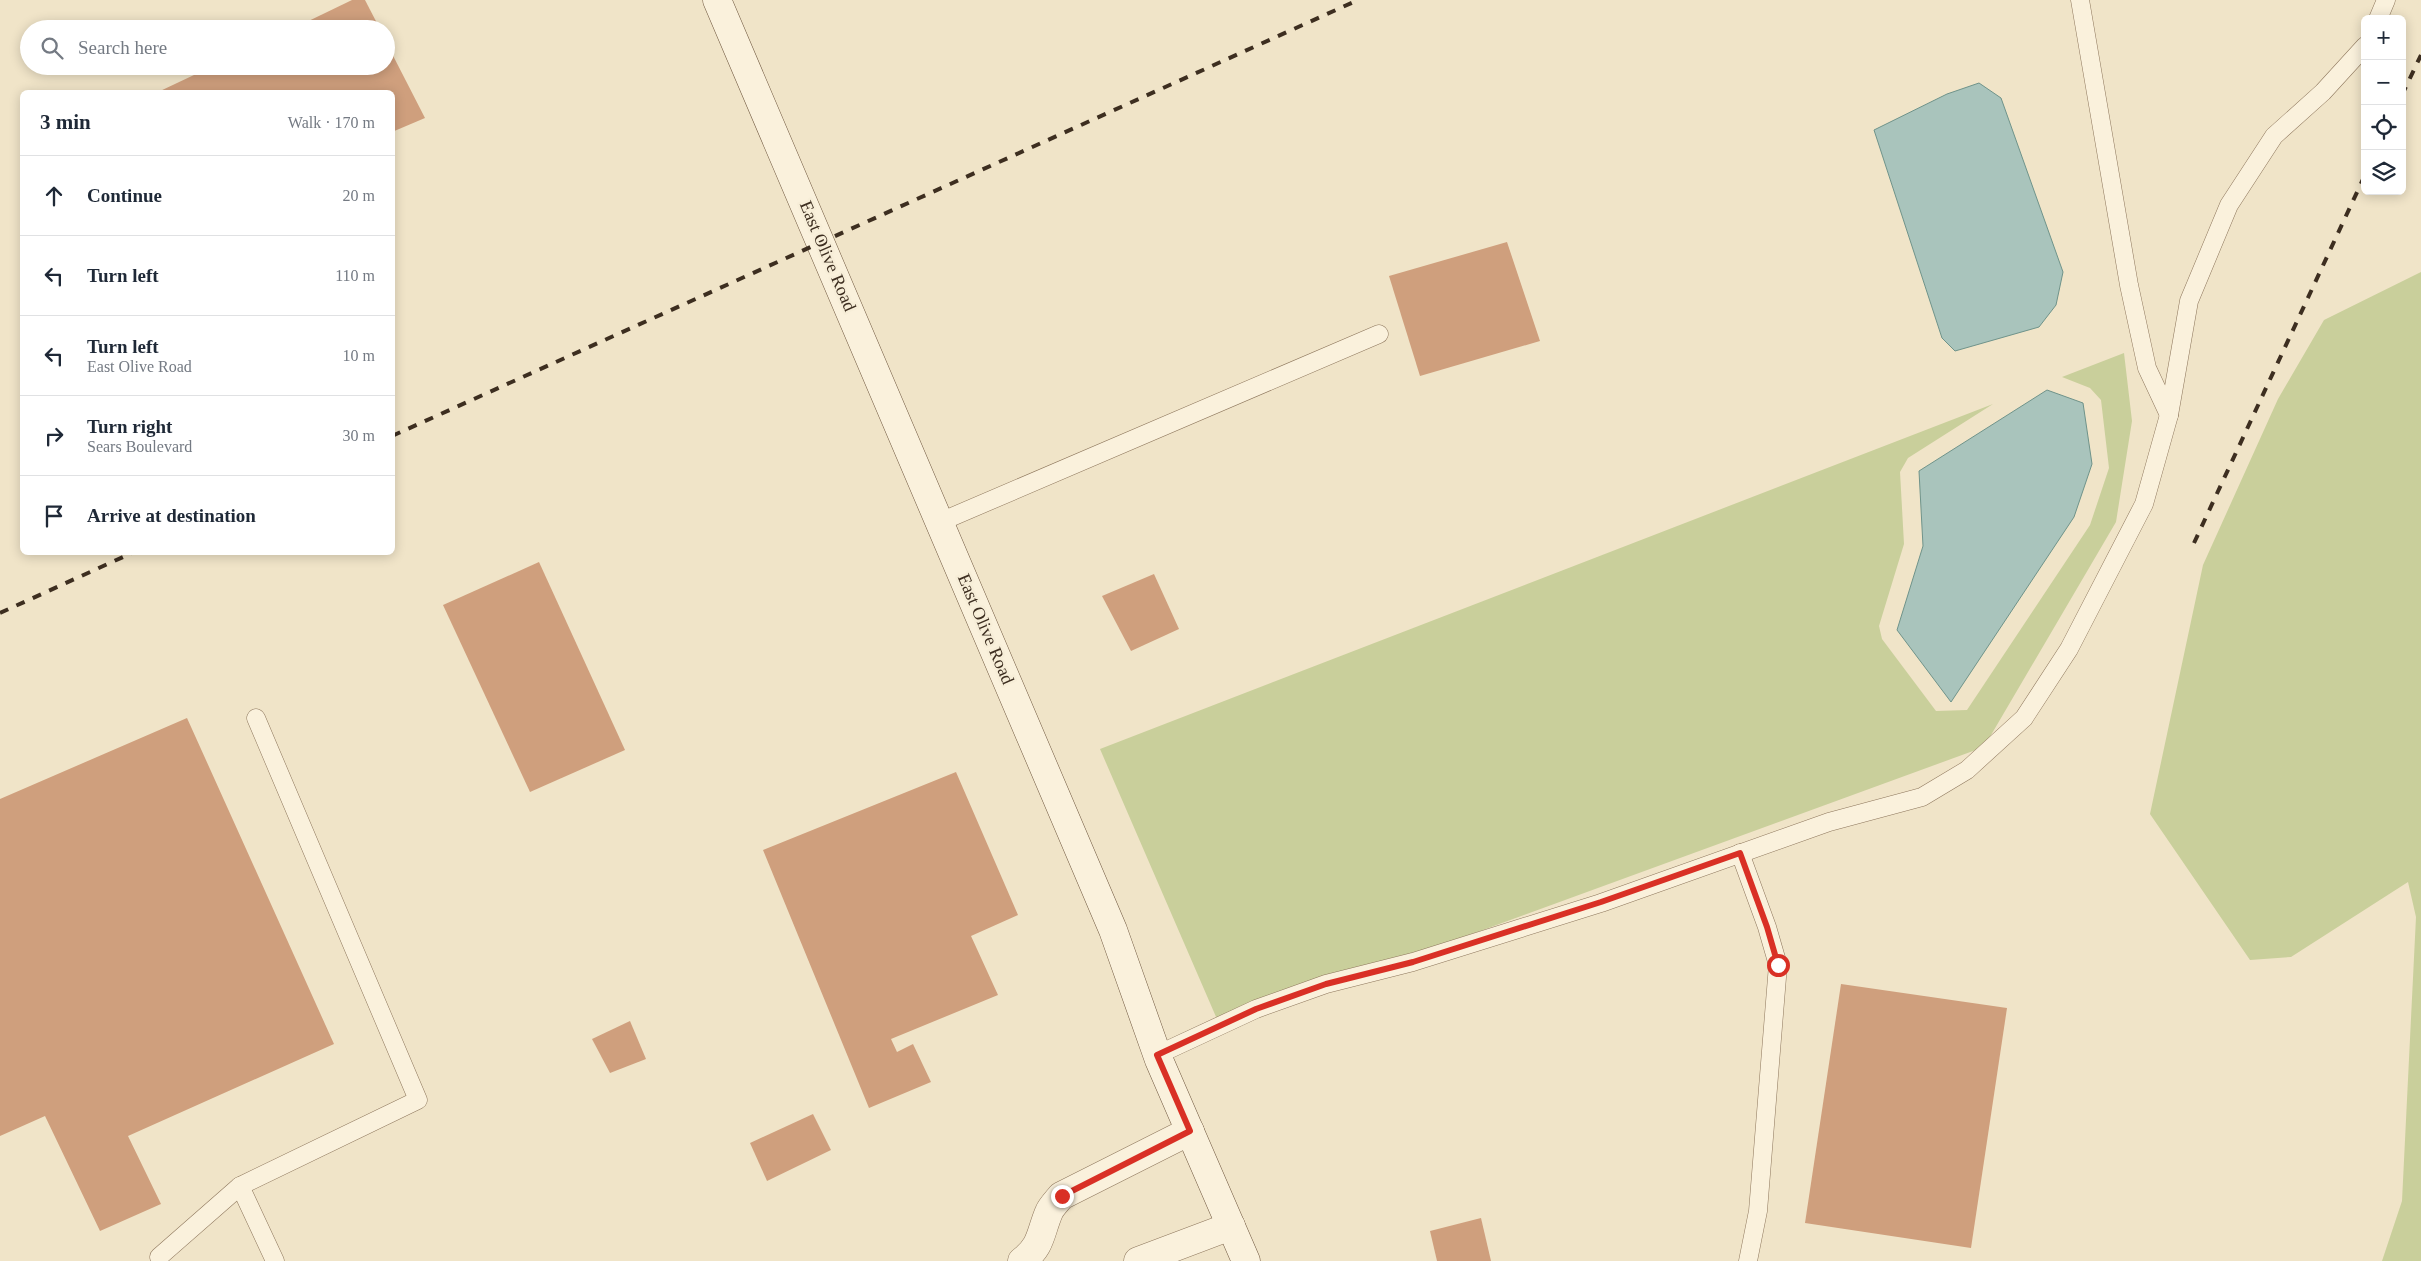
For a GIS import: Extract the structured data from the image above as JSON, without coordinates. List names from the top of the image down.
{
  "streets": {
    "street": ["East Olive Road"]
  },
  "page": {
    "map_buttons": ["+", "−"],
    "search": "Search here",
    "heading": ["3 min", "Walk · 170 m"],
    "list": [
      ["Continue", "20 m"],
      ["Turn left", "110 m"],
      ["Turn left", "East Olive Road", "10 m"],
      ["Turn right", "Sears Boulevard", "30 m"],
      "Arrive at destination"
    ]
  }
}
